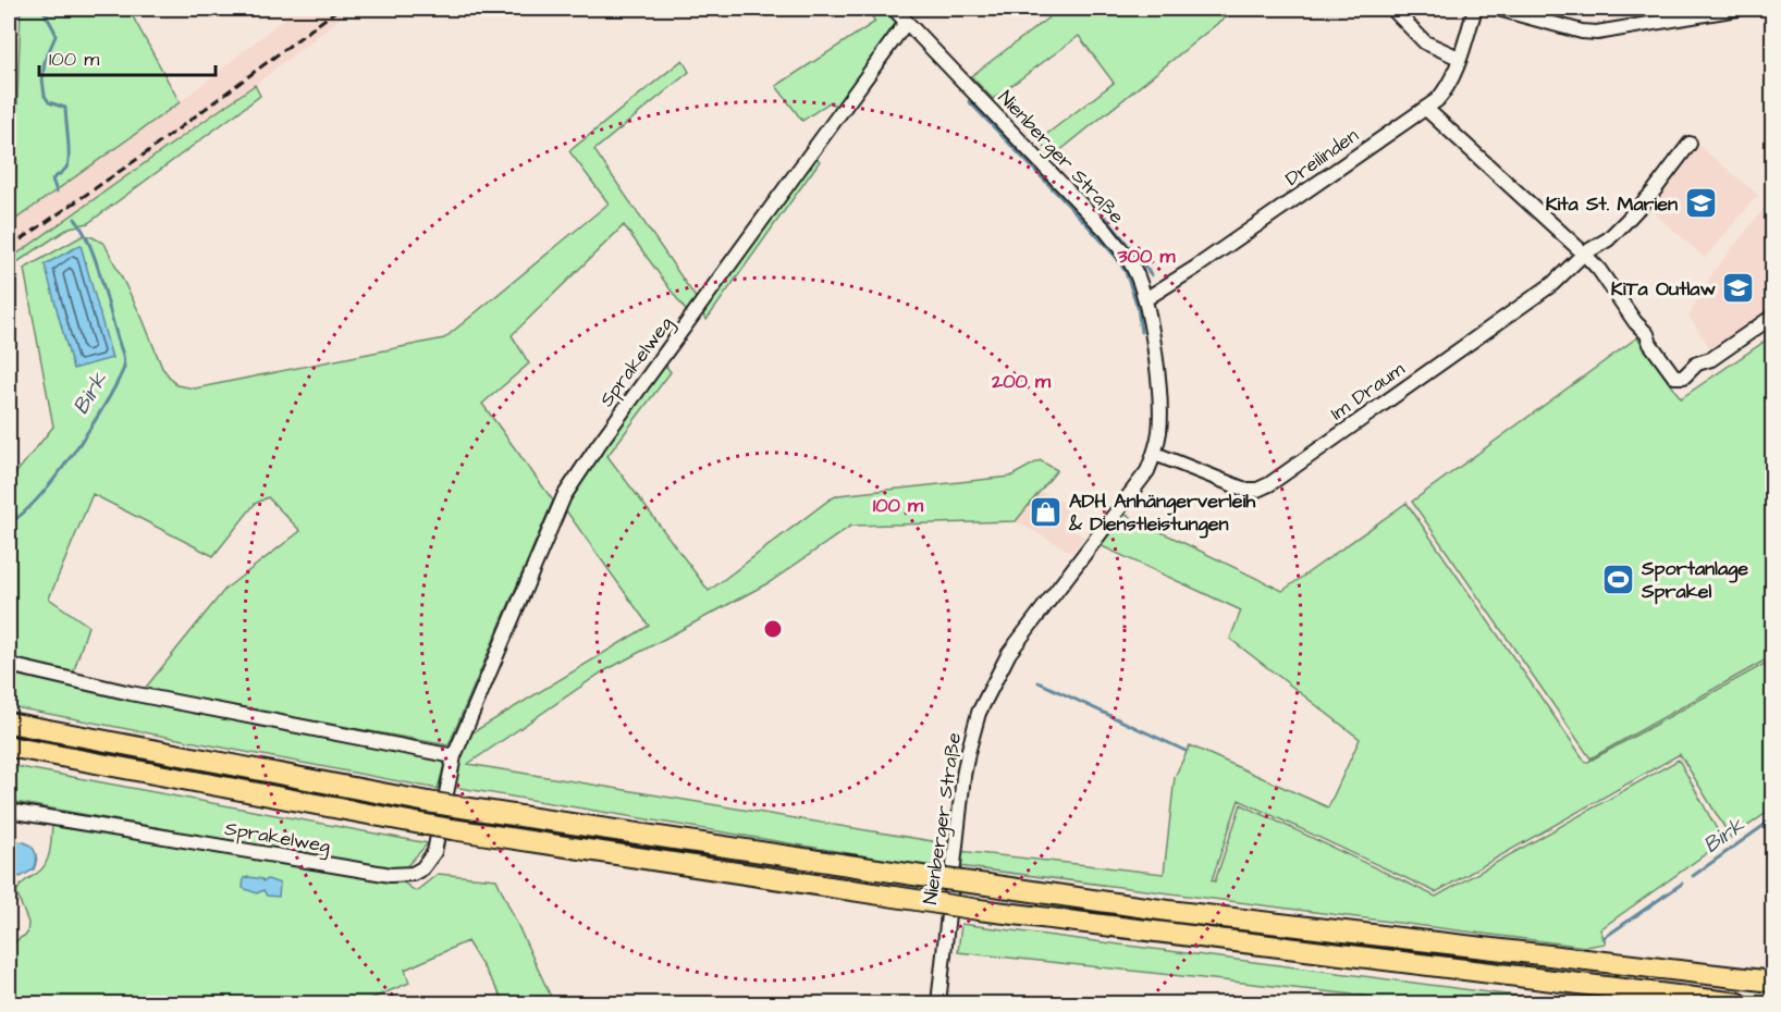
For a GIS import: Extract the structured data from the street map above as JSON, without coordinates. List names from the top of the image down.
{
  "streets": {
    "street": [
      "Nienberger Straße",
      "Dreilinden",
      "Sprakelweg",
      "Im Draum"
    ]
  },
  "crossings": [
    ["Nienberger Straße", "Dreilinden"],
    ["Nienberger Straße", "Sprakelweg"],
    ["Nienberger Straße", "Im Draum"]
  ],
  "water": ["Birk"],
  "places": {
    "school or university": ["Kita St. Marien", "KiTa Outlaw"],
    "shop": ["ADH Anhängerverleih & Dienstleistungen"],
    "sports": ["Sportanlage Sprakel"]
  },
  "scale_bar": "100 m",
  "rings": ["300 m", "200 m", "100 m"]
}
